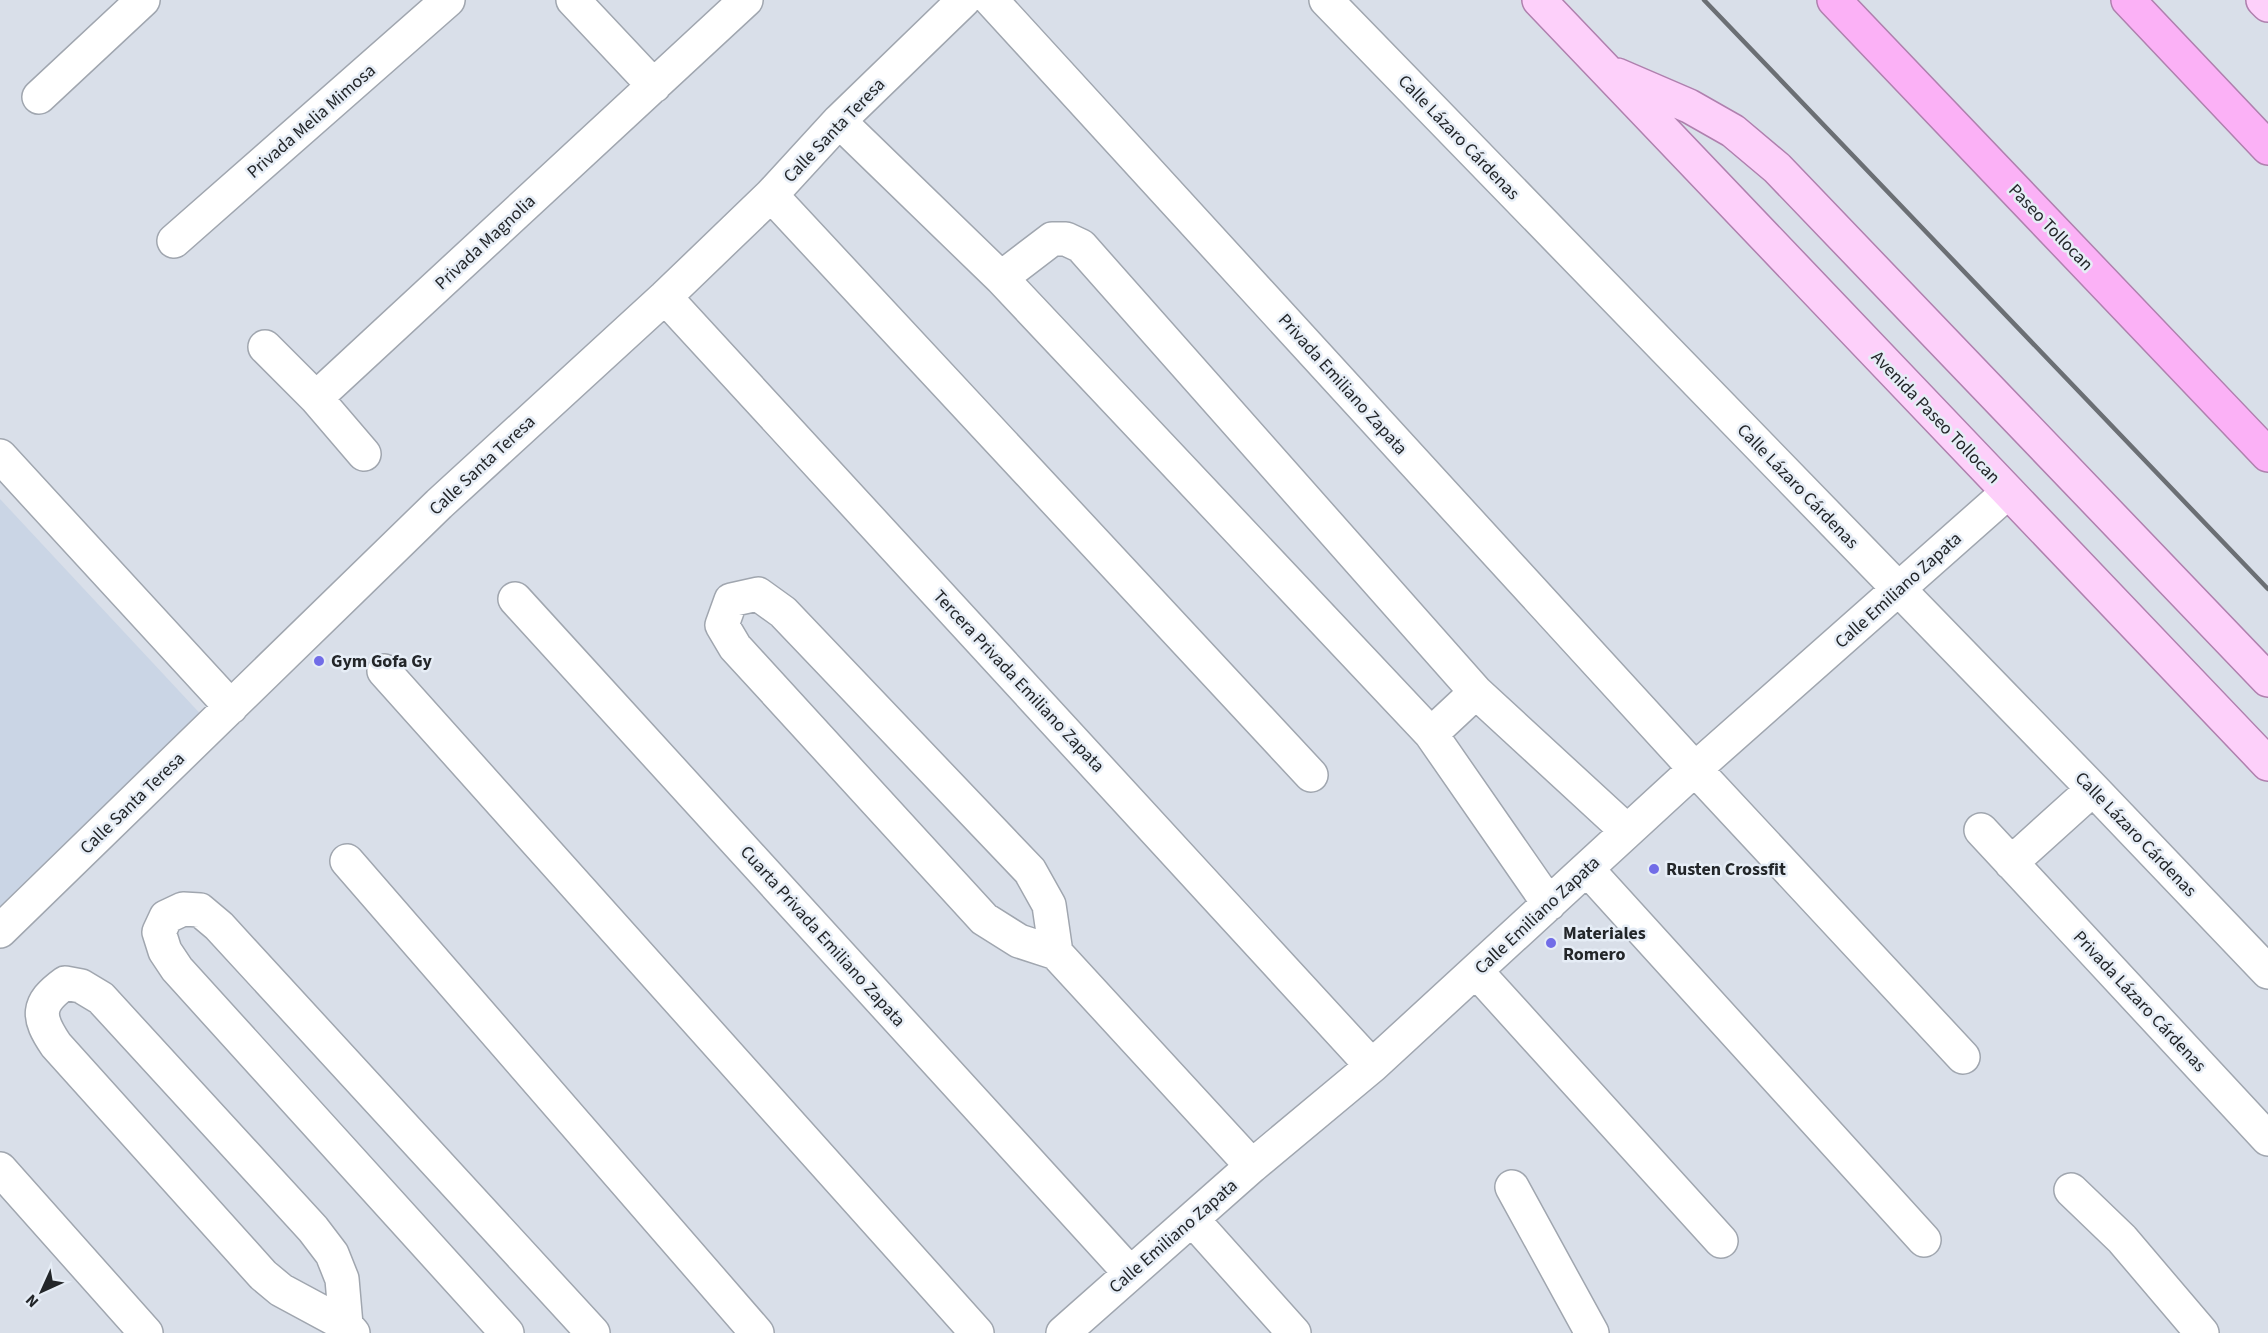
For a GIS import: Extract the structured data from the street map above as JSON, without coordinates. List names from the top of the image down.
{
  "streets": {
    "highway": ["Paseo Tollocan"],
    "main road": ["Avenida Paseo Tollocan"],
    "street": [
      "Privada Melia Mimosa",
      "Calle Santa Teresa",
      "Calle Lázaro Cárdenas",
      "Privada Magnolia",
      "Privada Emiliano Zapata",
      "Calle Emiliano Zapata",
      "Tercera Privada Emiliano Zapata",
      "Cuarta Privada Emiliano Zapata",
      "Privada Lázaro Cárdenas"
    ]
  },
  "crossings": [
    ["Calle Santa Teresa", "Tercera Privada Emiliano Zapata"],
    ["Calle Lázaro Cárdenas", "Calle Emiliano Zapata"],
    ["Privada Emiliano Zapata", "Calle Emiliano Zapata"],
    ["Avenida Paseo Tollocan", "Calle Emiliano Zapata"],
    ["Calle Emiliano Zapata", "Tercera Privada Emiliano Zapata"],
    ["Calle Emiliano Zapata", "Cuarta Privada Emiliano Zapata"]
  ],
  "places": ["Gym Gofa Gy", "Rusten Crossfit", "Materiales Romero"],
  "north": "bottom left"
}
